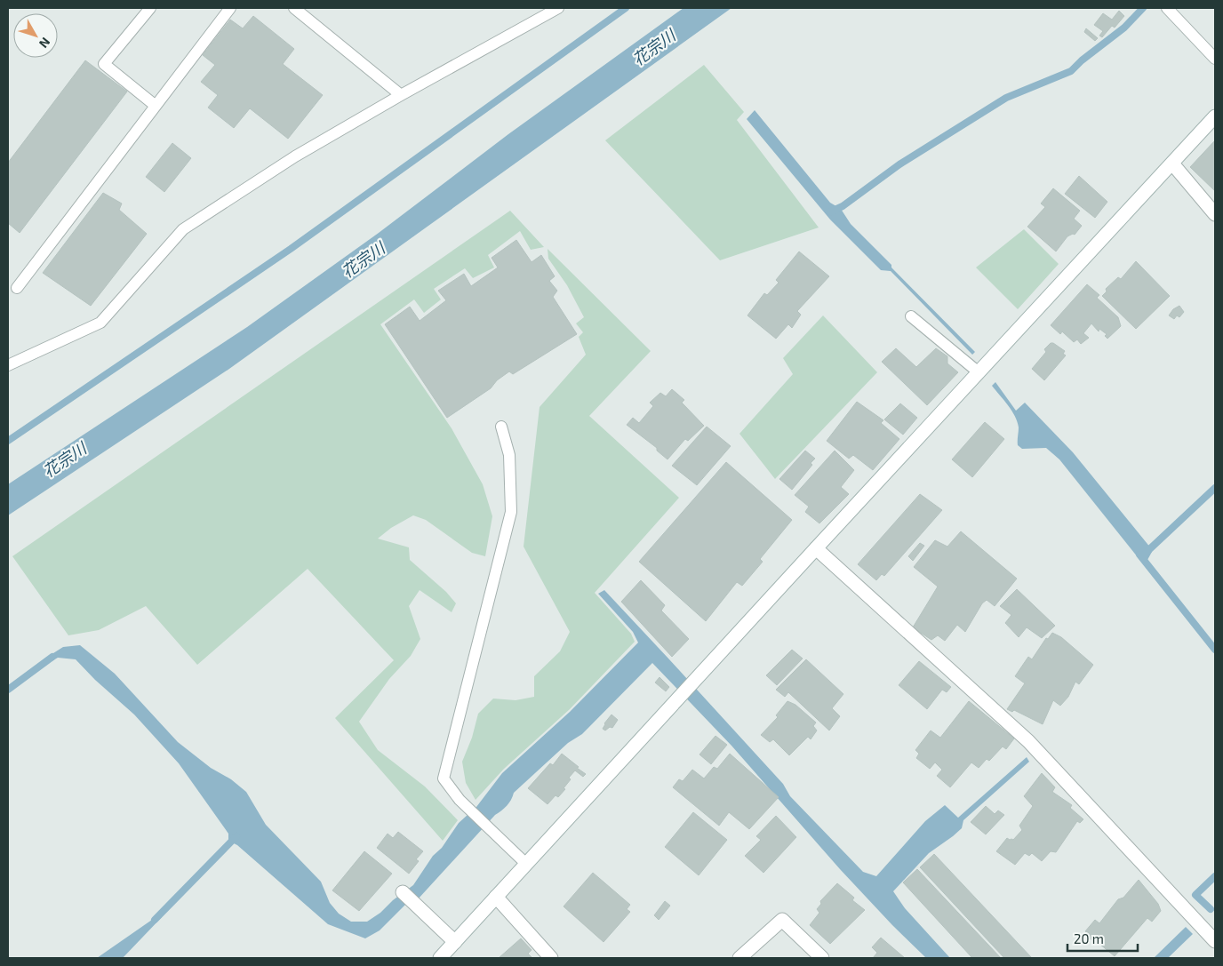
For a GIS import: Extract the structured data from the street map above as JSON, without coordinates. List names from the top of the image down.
{
  "water": ["花宗川"],
  "scale_bar": "20 m",
  "north": "bottom right"
}
